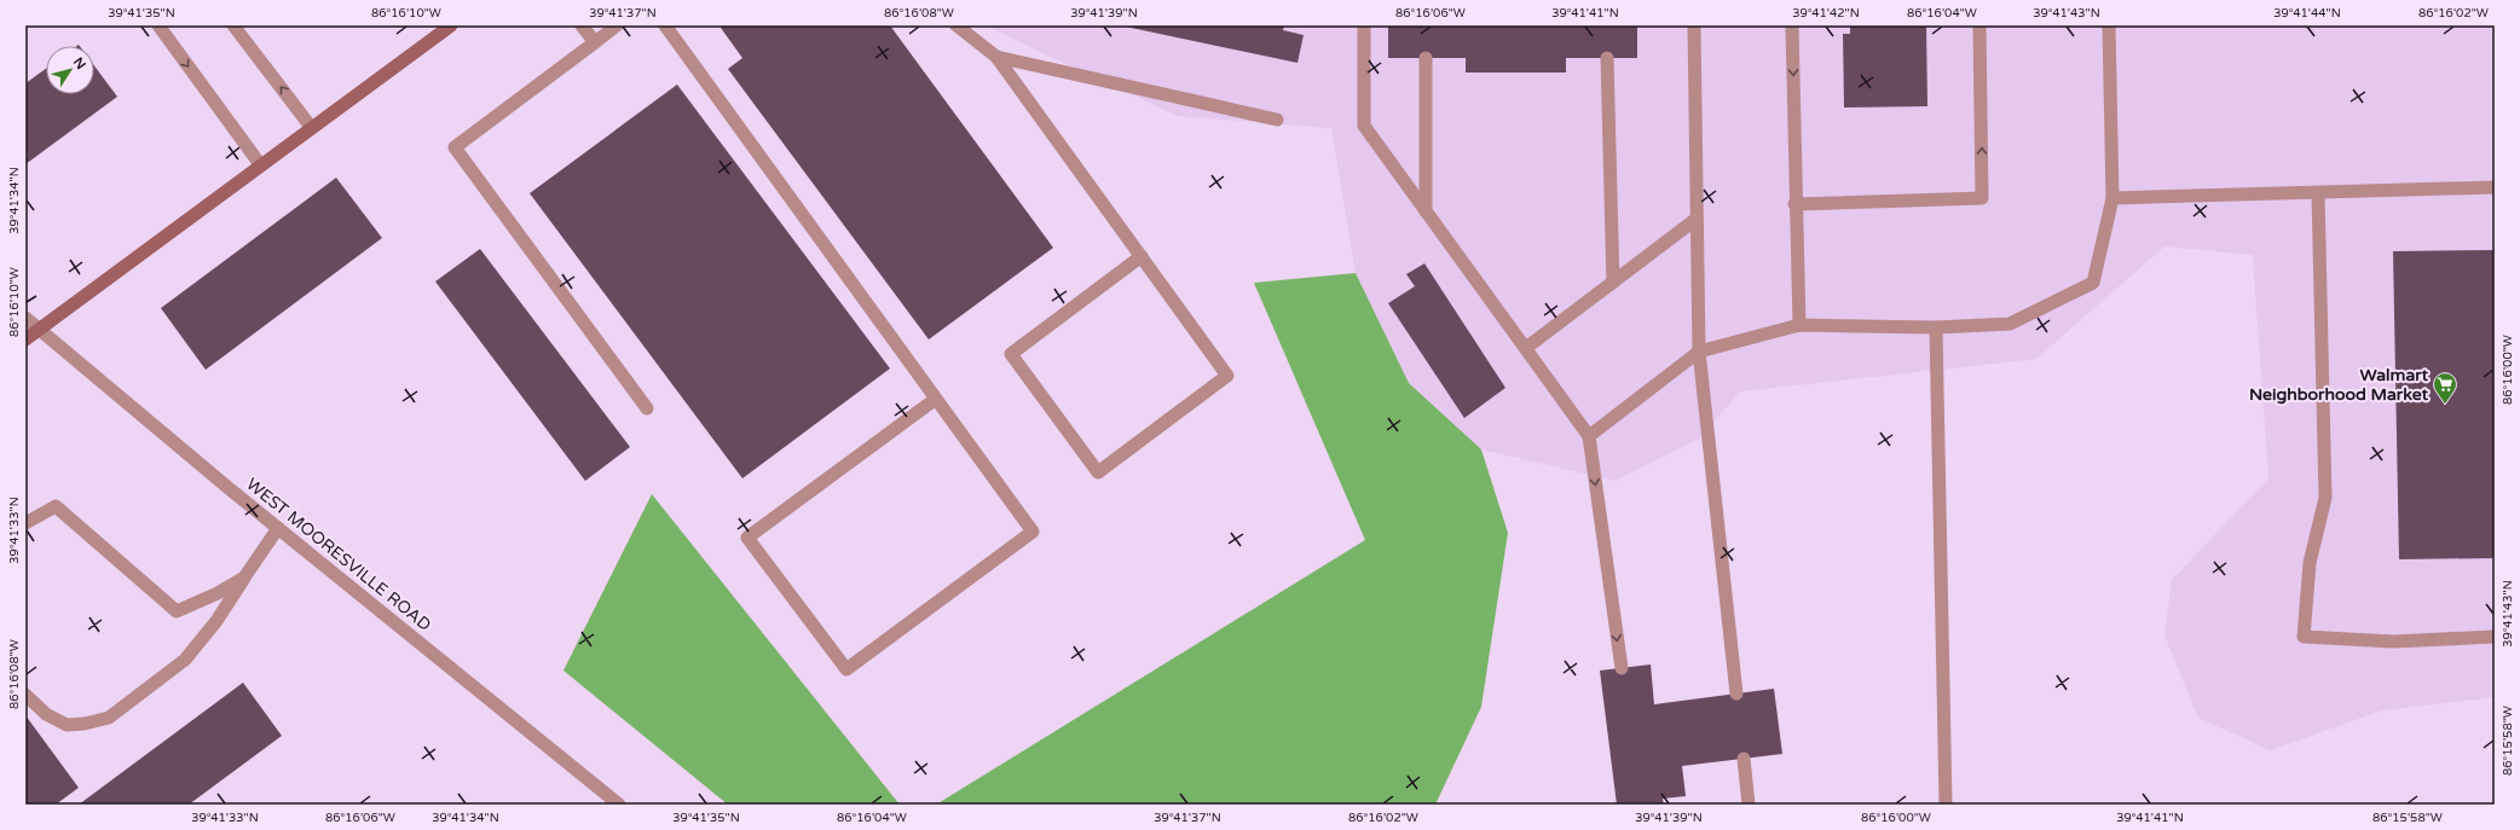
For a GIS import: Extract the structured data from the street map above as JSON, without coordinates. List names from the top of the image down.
{
  "streets": {
    "street": ["WEST MOORESVILLE ROAD"]
  },
  "places": {
    "supermarket": ["Walmart Neighborhood Market"]
  },
  "north": "top right",
  "coordinates": [
    "39°41'35\"N",
    "86°16'10\"W",
    "39°41'37\"N",
    "86°16'08\"W",
    "39°41'39\"N",
    "86°16'06\"W",
    "39°41'41\"N",
    "39°41'42\"N",
    "86°16'04\"W",
    "39°41'43\"N",
    "39°41'44\"N",
    "86°16'02\"W",
    "39°41'34\"N",
    "86°16'00\"W",
    "39°41'33\"N",
    "86°15'58\"W"
  ]
}
